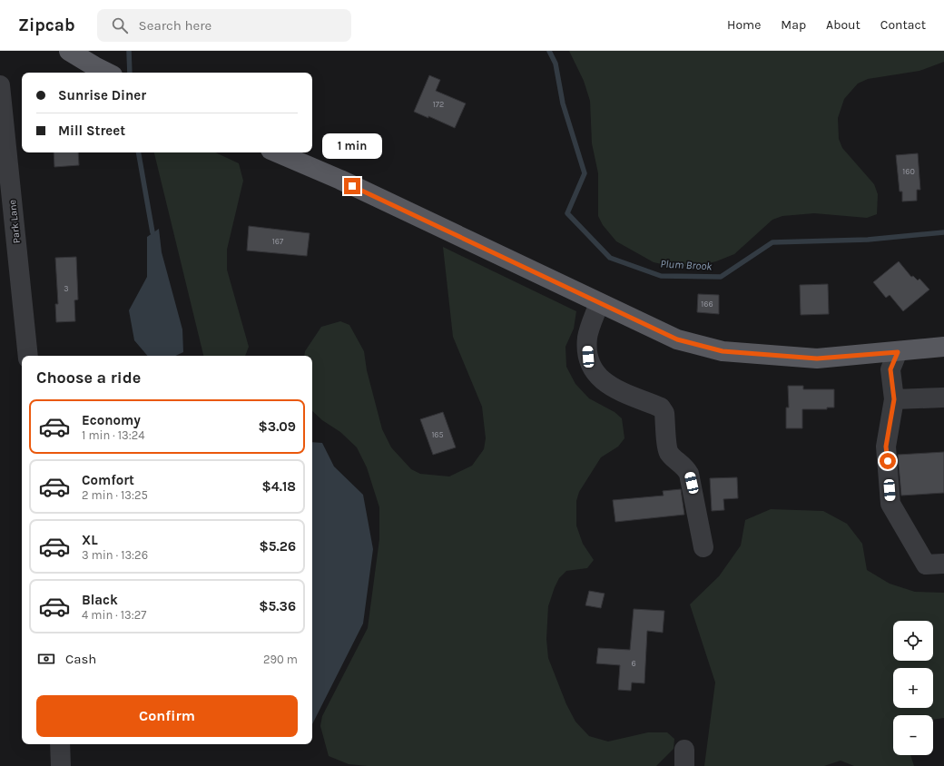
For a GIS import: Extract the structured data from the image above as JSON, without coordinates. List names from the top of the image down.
{
  "streets": {
    "street": ["Park Lane"]
  },
  "water": ["Plum Brook"],
  "house_numbers": [
    "172",
    "160",
    "167",
    "3",
    "166",
    "165",
    "6"
  ],
  "page": {
    "header": "Zipcab",
    "search": "Search here",
    "nav": [
      "Home",
      "Map",
      "About",
      "Contact"
    ],
    "banner": ["Sunrise Diner", "Mill Street"],
    "bubble": "1 min",
    "heading": "Choose a ride",
    "list": [
      {
        "name": "Economy",
        "note": "1 min · 13:24",
        "value": "$3.09"
      },
      {
        "name": "Comfort",
        "note": "2 min · 13:25",
        "value": "$4.18"
      },
      {
        "name": "XL",
        "note": "3 min · 13:26",
        "value": "$5.26"
      },
      {
        "name": "Black",
        "note": "4 min · 13:27",
        "value": "$5.36"
      }
    ],
    "map_buttons": ["+", "−"],
    "pay": ["Cash", "290 m"],
    "buttons": "Confirm"
  }
}
